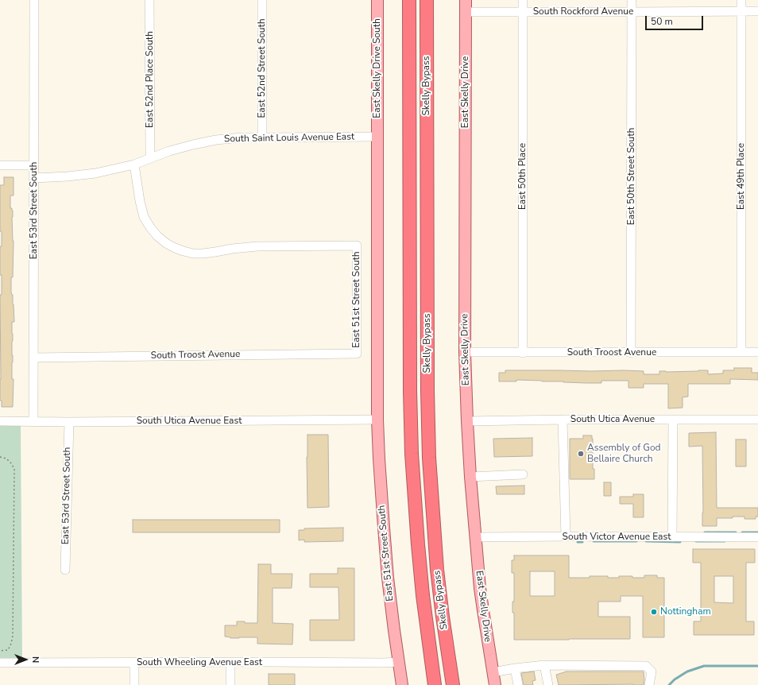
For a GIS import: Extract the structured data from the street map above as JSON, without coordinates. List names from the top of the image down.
{
  "streets": {
    "highway": ["Skelly Bypass"],
    "main road": ["East Skelly Drive South", "East Skelly Drive", "East 51st Street South"],
    "street": [
      "South Rockford Avenue",
      "East 52nd Street South",
      "East 52nd Place South",
      "South Saint Louis Avenue East",
      "East 50th Place",
      "East 50th Street South",
      "East 49th Place",
      "East 53rd Street South",
      "South Troost Avenue",
      "South Utica Avenue",
      "South Utica Avenue East",
      "South Victor Avenue East",
      "South Wheeling Avenue East"
    ]
  },
  "crossings": [
    ["South Rockford Avenue", "East Skelly Drive"],
    ["South Rockford Avenue", "East 50th Place"],
    ["South Rockford Avenue", "East 50th Street South"],
    ["South Rockford Avenue", "East 49th Place"],
    ["East 52nd Street South", "South Saint Louis Avenue East"],
    ["East Skelly Drive South", "South Saint Louis Avenue East"],
    ["East 52nd Place South", "South Saint Louis Avenue East"],
    ["East Skelly Drive", "South Troost Avenue"],
    ["East Skelly Drive", "South Utica Avenue"],
    ["East Skelly Drive", "South Victor Avenue East"],
    ["South Saint Louis Avenue East", "East 53rd Street South"],
    ["South Saint Louis Avenue East", "East 51st Street South"],
    ["East 50th Place", "South Troost Avenue"],
    ["East 50th Street South", "South Troost Avenue"],
    ["East 49th Place", "South Troost Avenue"],
    ["East 53rd Street South", "South Troost Avenue"],
    ["East 53rd Street South", "South Utica Avenue East"],
    ["East 51st Street South", "South Troost Avenue"],
    ["East 51st Street South", "South Utica Avenue East"],
    ["East 51st Street South", "South Wheeling Avenue East"]
  ],
  "places": ["Assembly of God Bellaire Church", "Nottingham"],
  "scale_bar": "50 m",
  "north": "right"
}
